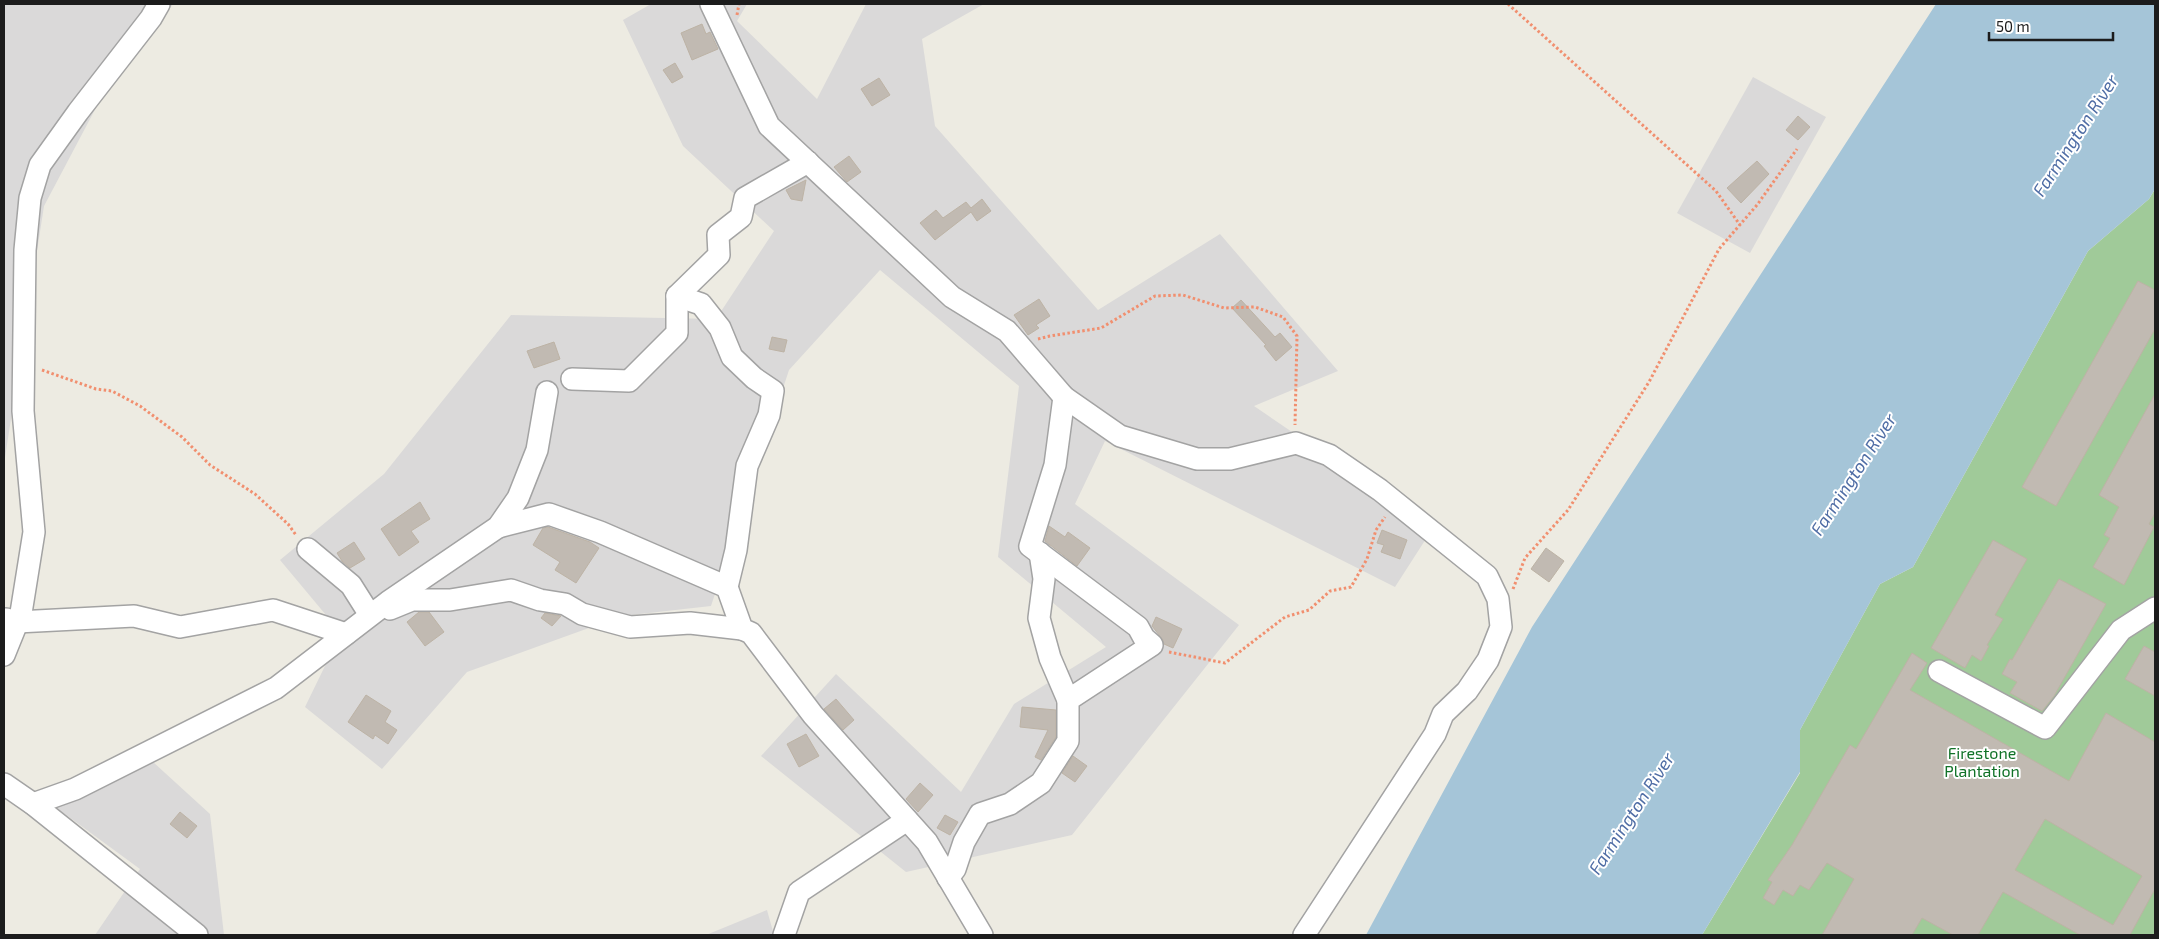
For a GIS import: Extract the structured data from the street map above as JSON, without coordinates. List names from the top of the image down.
{
  "water": ["Farmington River"],
  "parks": ["Firestone Plantation"],
  "scale_bar": "50 m"
}
